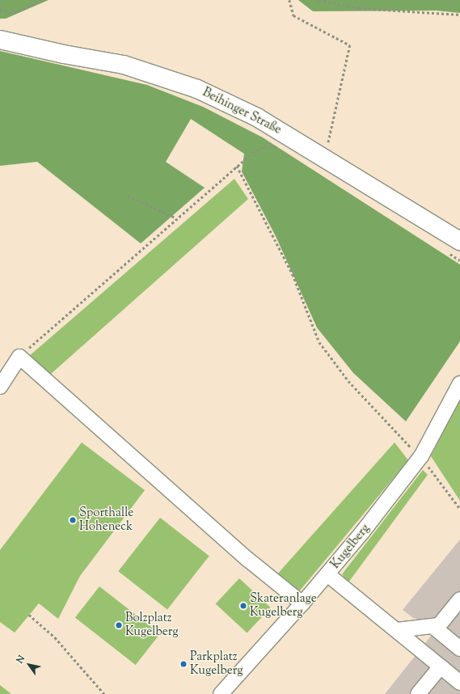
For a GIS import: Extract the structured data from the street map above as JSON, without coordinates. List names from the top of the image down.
{
  "streets": {
    "main road": ["Beihinger Straße"],
    "street": ["Kugelberg"]
  },
  "places": [
    "Sporthalle Hoheneck",
    "Skateranlage Kugelberg",
    "Bolzplatz Kugelberg",
    "Parkplatz Kugelberg"
  ],
  "north": "top left"
}
